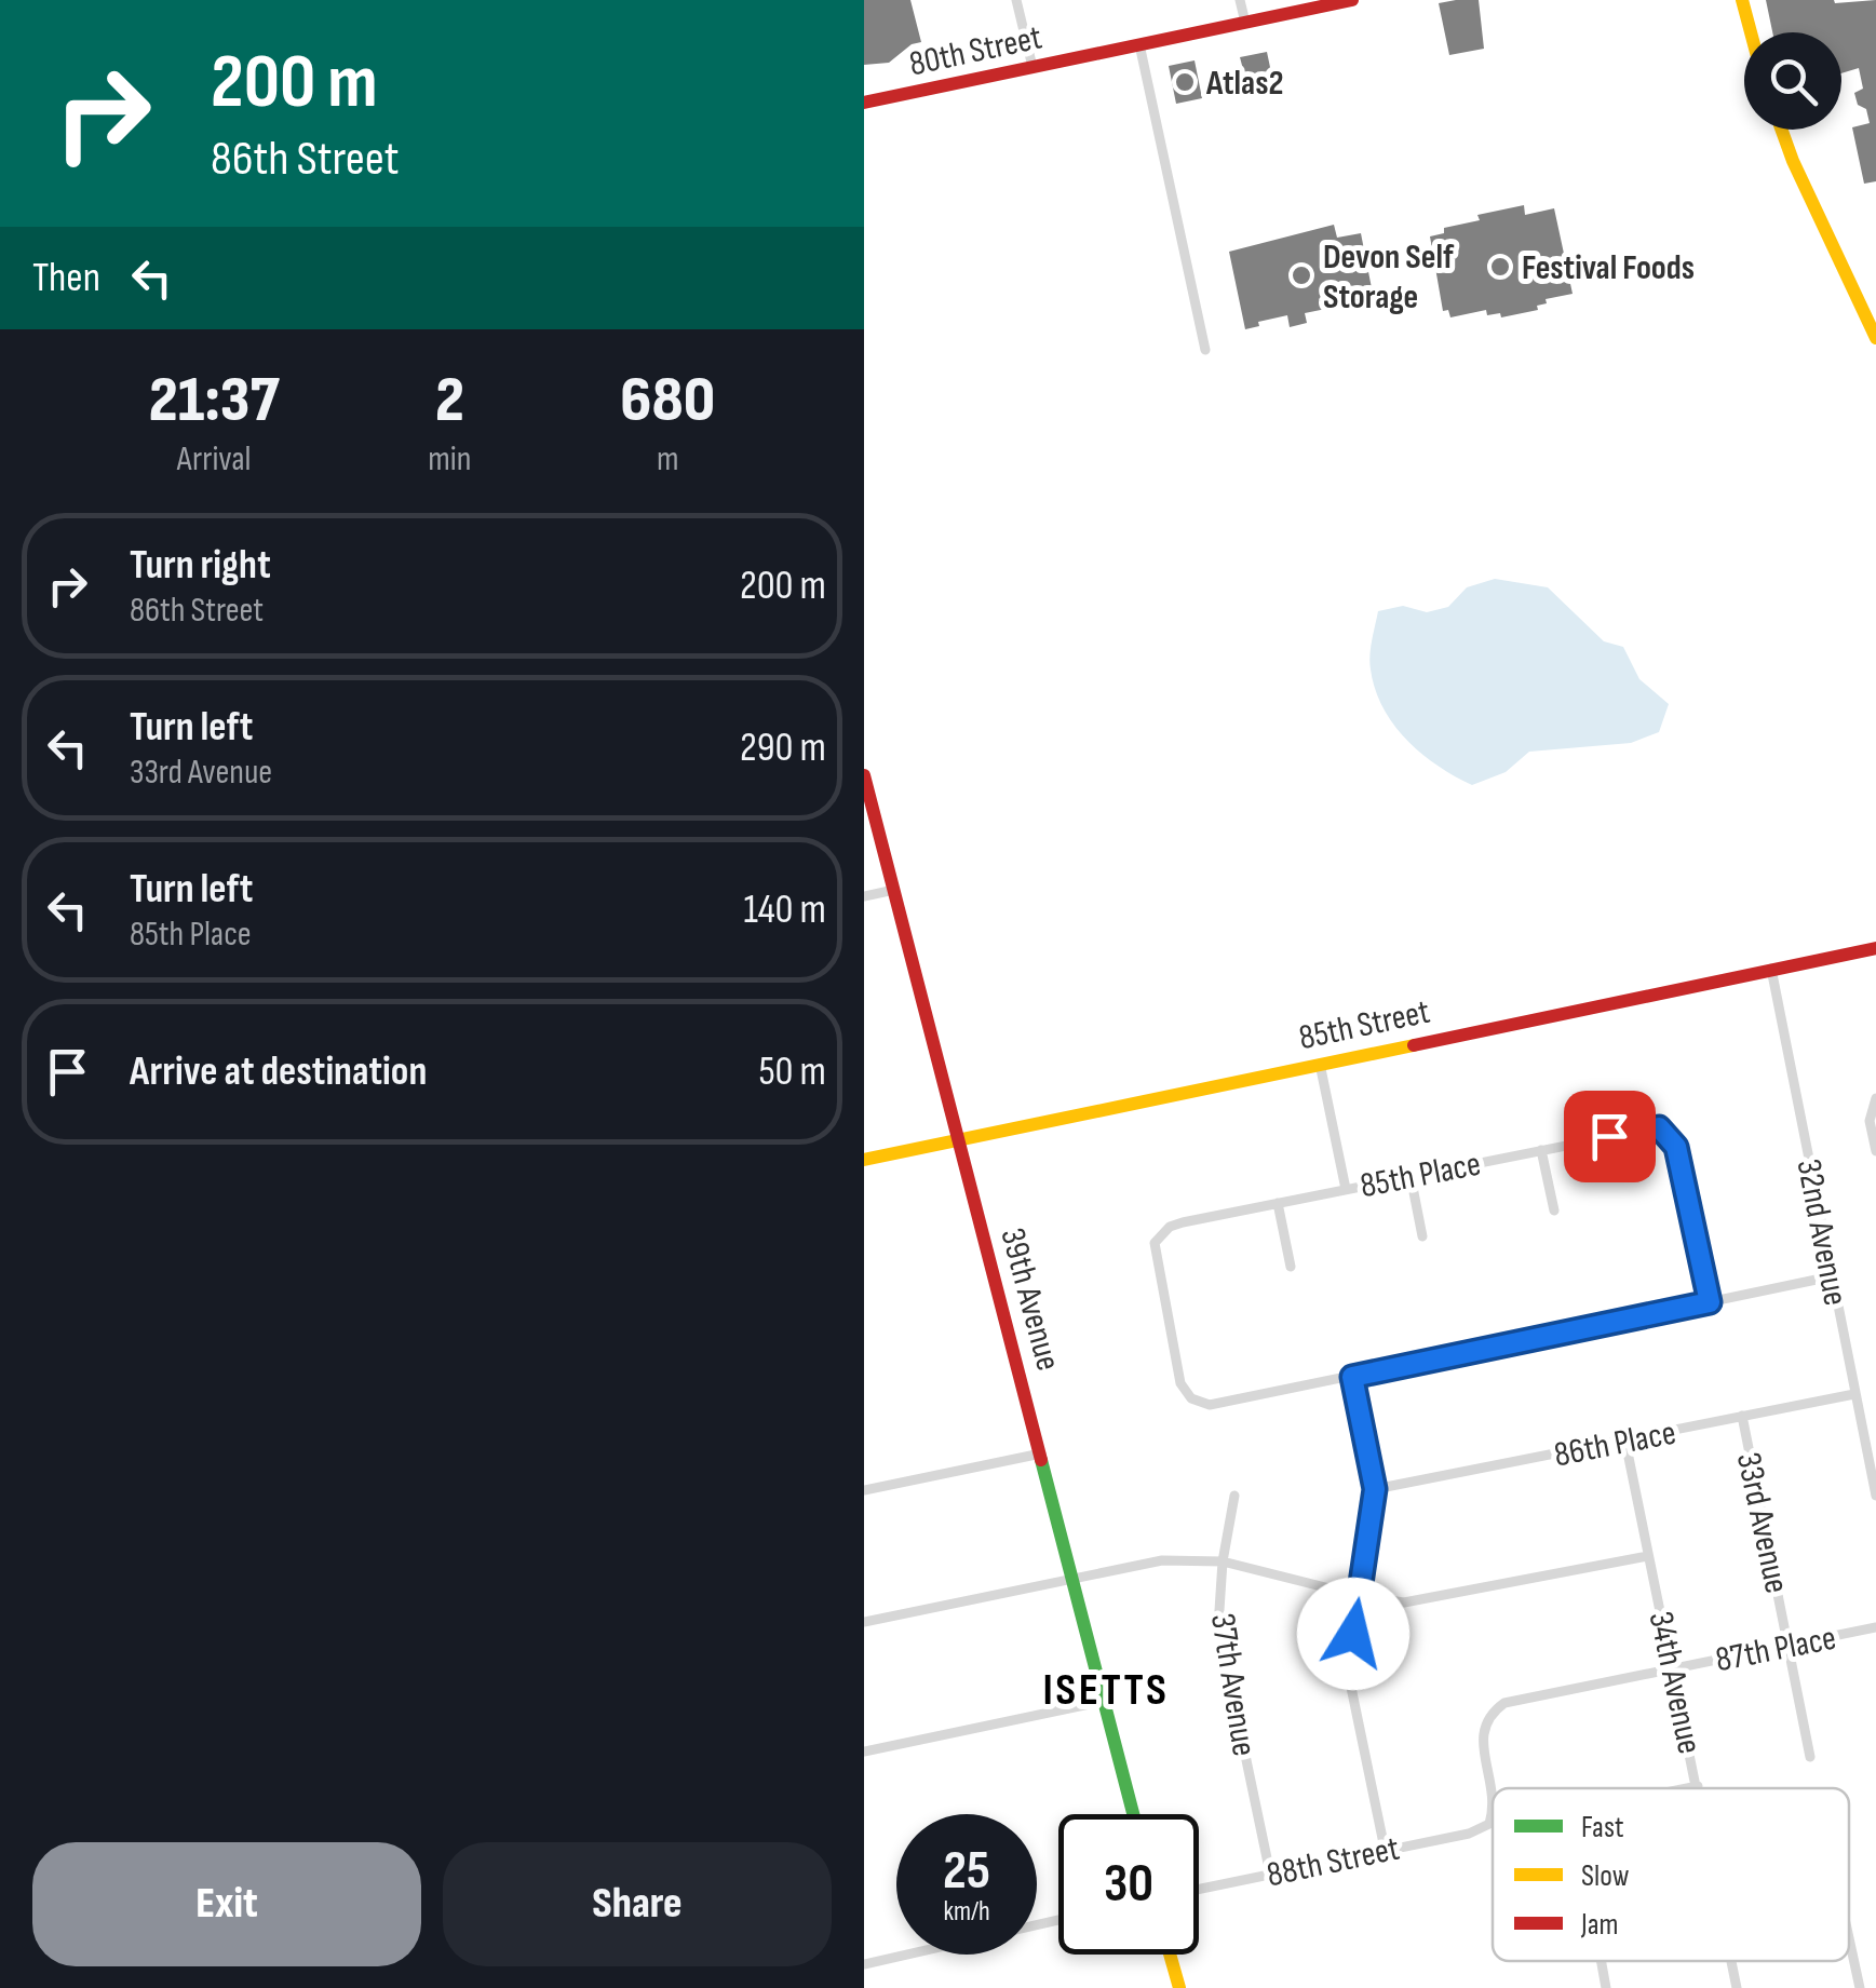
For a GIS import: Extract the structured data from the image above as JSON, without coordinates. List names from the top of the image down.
{
  "streets": {
    "street": [
      "80th Street",
      "85th Street",
      "85th Place",
      "32nd Avenue",
      "39th Avenue",
      "86th Place",
      "33rd Avenue",
      "87th Place",
      "34th Avenue",
      "37th Avenue",
      "88th Street"
    ]
  },
  "crossings": [
    ["85th Street", "32nd Avenue"],
    ["85th Street", "39th Avenue"],
    ["32nd Avenue", "86th Place"],
    ["86th Place", "33rd Avenue"],
    ["86th Place", "34th Avenue"],
    ["33rd Avenue", "87th Place"],
    ["87th Place", "34th Avenue"],
    ["87th Place", "88th Street"],
    ["37th Avenue", "88th Street"]
  ],
  "districts": ["ISETTS"],
  "places": ["Atlas2", "Festival Foods", "Devon Self Storage"],
  "legend": ["Fast", "Slow", "Jam"],
  "page": {
    "turn": ["200 m", "86th Street"],
    "then": "Then",
    "eta": [
      "21:37",
      "Arrival",
      "2",
      "min",
      "680",
      "m"
    ],
    "list": [
      {
        "name": "Turn right",
        "note": "86th Street",
        "value": "200 m"
      },
      {
        "name": "Turn left",
        "note": "33rd Avenue",
        "value": "290 m"
      },
      {
        "name": "Turn left",
        "note": "85th Place",
        "value": "140 m"
      },
      {
        "name": "Arrive at destination",
        "value": "50 m"
      }
    ],
    "speed": "25 km/h",
    "limit": "30",
    "buttons": ["Exit", "Share"]
  }
}
